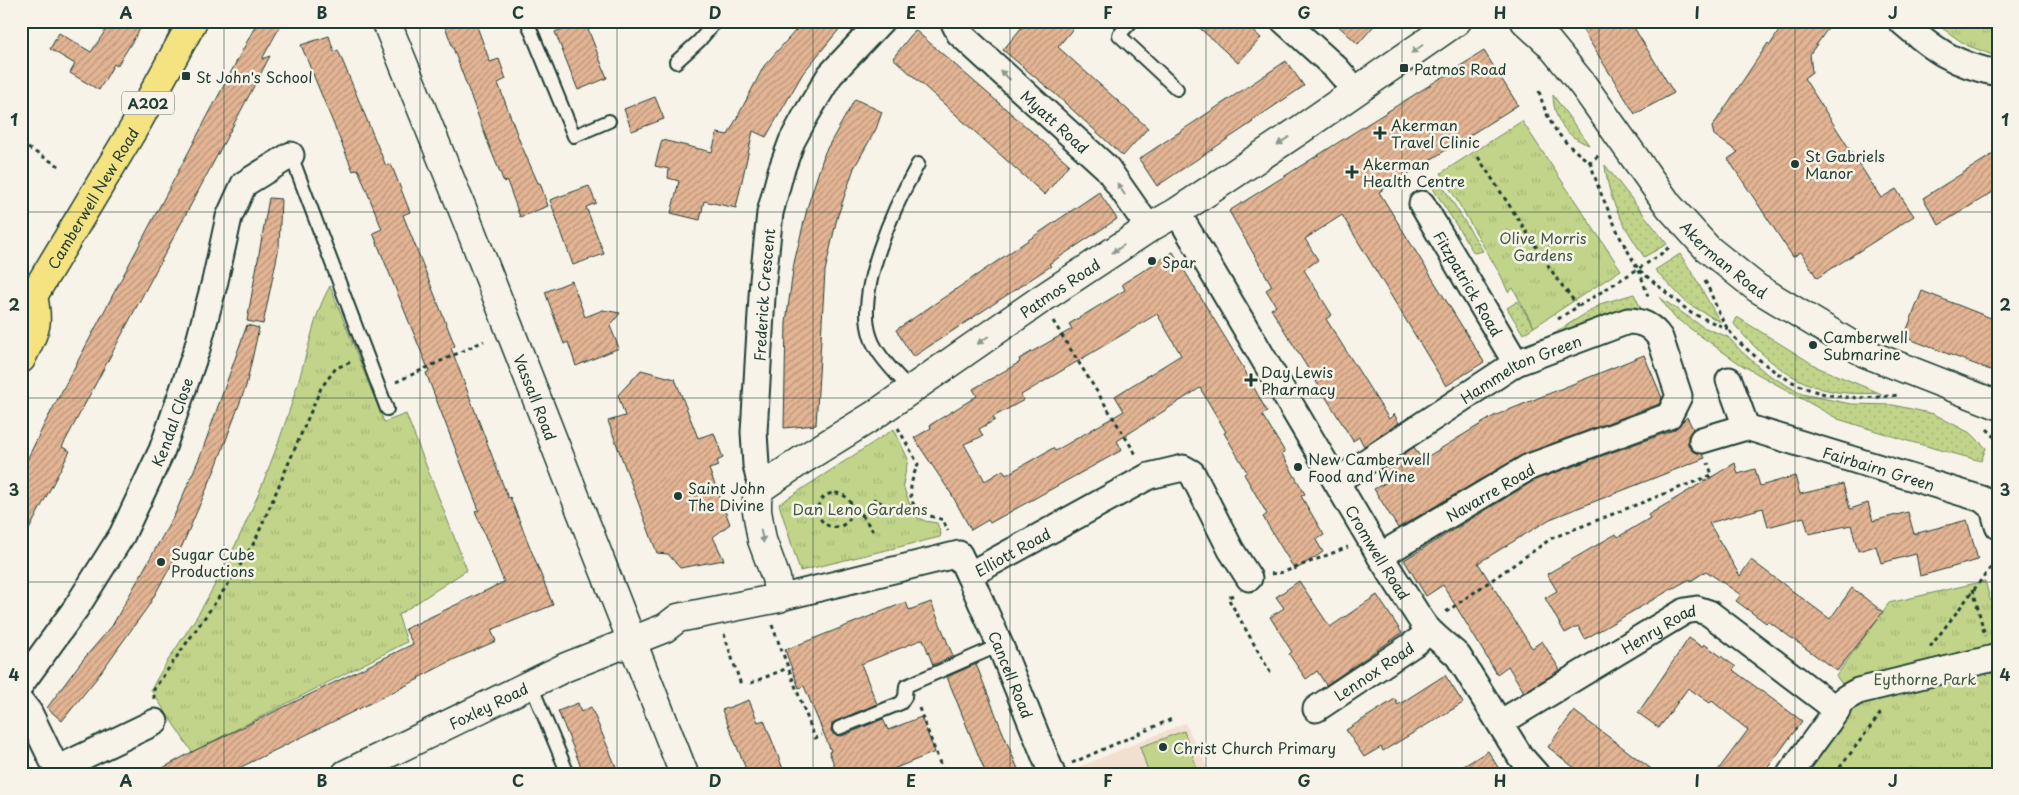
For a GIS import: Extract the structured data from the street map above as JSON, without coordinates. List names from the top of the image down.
{
  "streets": {
    "highway": ["A202", "Camberwell New Road"],
    "street": [
      "Myatt Road",
      "Akerman Road",
      "Fitzpatrick Road",
      "Patmos Road",
      "Frederick Crescent",
      "Hammelton Green",
      "Vassall Road",
      "Kendal Close",
      "Fairbairn Green",
      "Navarre Road",
      "Elliott Road",
      "Cromwell Road",
      "Henry Road",
      "Lennox Road",
      "Cancell Road",
      "Foxley Road"
    ]
  },
  "crossings": [
    ["Myatt Road", "Patmos Road"],
    ["Fitzpatrick Road", "Hammelton Green"],
    ["Patmos Road", "Frederick Crescent"],
    ["Patmos Road", "Cromwell Road"],
    ["Frederick Crescent", "Elliott Road"],
    ["Hammelton Green", "Navarre Road"],
    ["Hammelton Green", "Cromwell Road"],
    ["Vassall Road", "Elliott Road"],
    ["Vassall Road", "Foxley Road"],
    ["Navarre Road", "Cromwell Road"],
    ["Elliott Road", "Cancell Road"],
    ["Elliott Road", "Foxley Road"],
    ["Cromwell Road", "Henry Road"],
    ["Cromwell Road", "Lennox Road"]
  ],
  "one_way": ["Myatt Road", "Patmos Road"],
  "parks": ["Olive Morris Gardens", "Dan Leno Gardens", "Eythorne Park"],
  "places": {
    "transit": ["Patmos Road", "St John's School"],
    "health": ["Akerman Travel Clinic", "Akerman Health Centre", "Day Lewis Pharmacy"],
    "other": [
      "St Gabriels Manor",
      "Spar",
      "Camberwell Submarine",
      "New Camberwell Food and Wine",
      "Saint John The Divine",
      "Sugar Cube Productions",
      "Christ Church Primary"
    ]
  },
  "grid": {
    "columns": [
      "A",
      "B",
      "C",
      "D",
      "E",
      "F",
      "G",
      "H",
      "I",
      "J"
    ],
    "rows": [
      "1",
      "2",
      "3",
      "4"
    ]
  }
}
